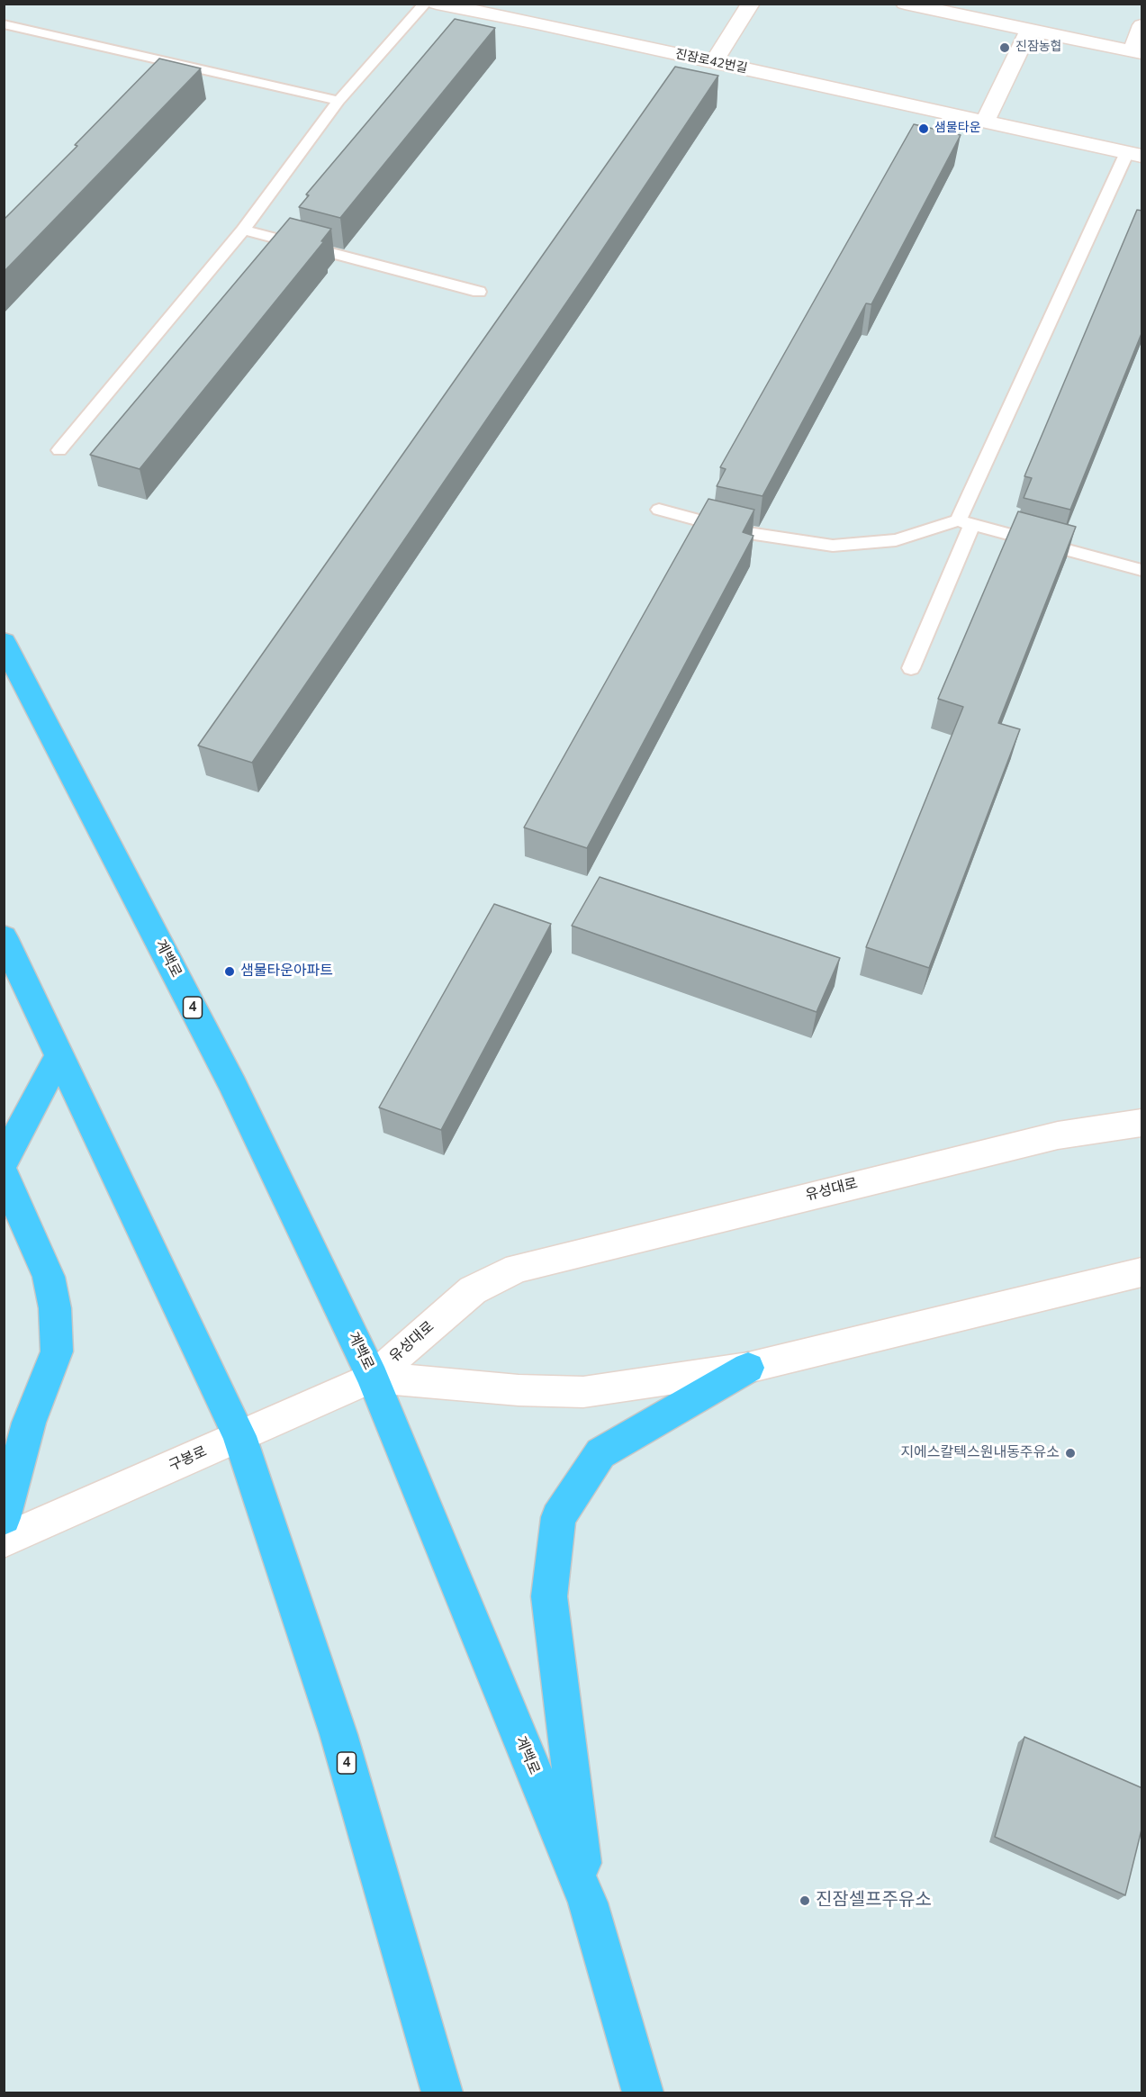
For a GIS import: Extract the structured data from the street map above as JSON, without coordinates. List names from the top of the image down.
{
  "streets": {
    "main road": ["계백로", "4"],
    "street": ["진잠로42번길", "유성대로", "구봉로"]
  },
  "crossings": [
    ["계백로", "유성대로"],
    ["계백로", "구봉로"],
    ["4", "구봉로"],
    ["유성대로", "구봉로"]
  ],
  "places": [
    "진잠농협",
    "샘물타운",
    "샘물타운아파트",
    "지에스칼텍스원내동주유소",
    "진잠셀프주유소"
  ]
}
